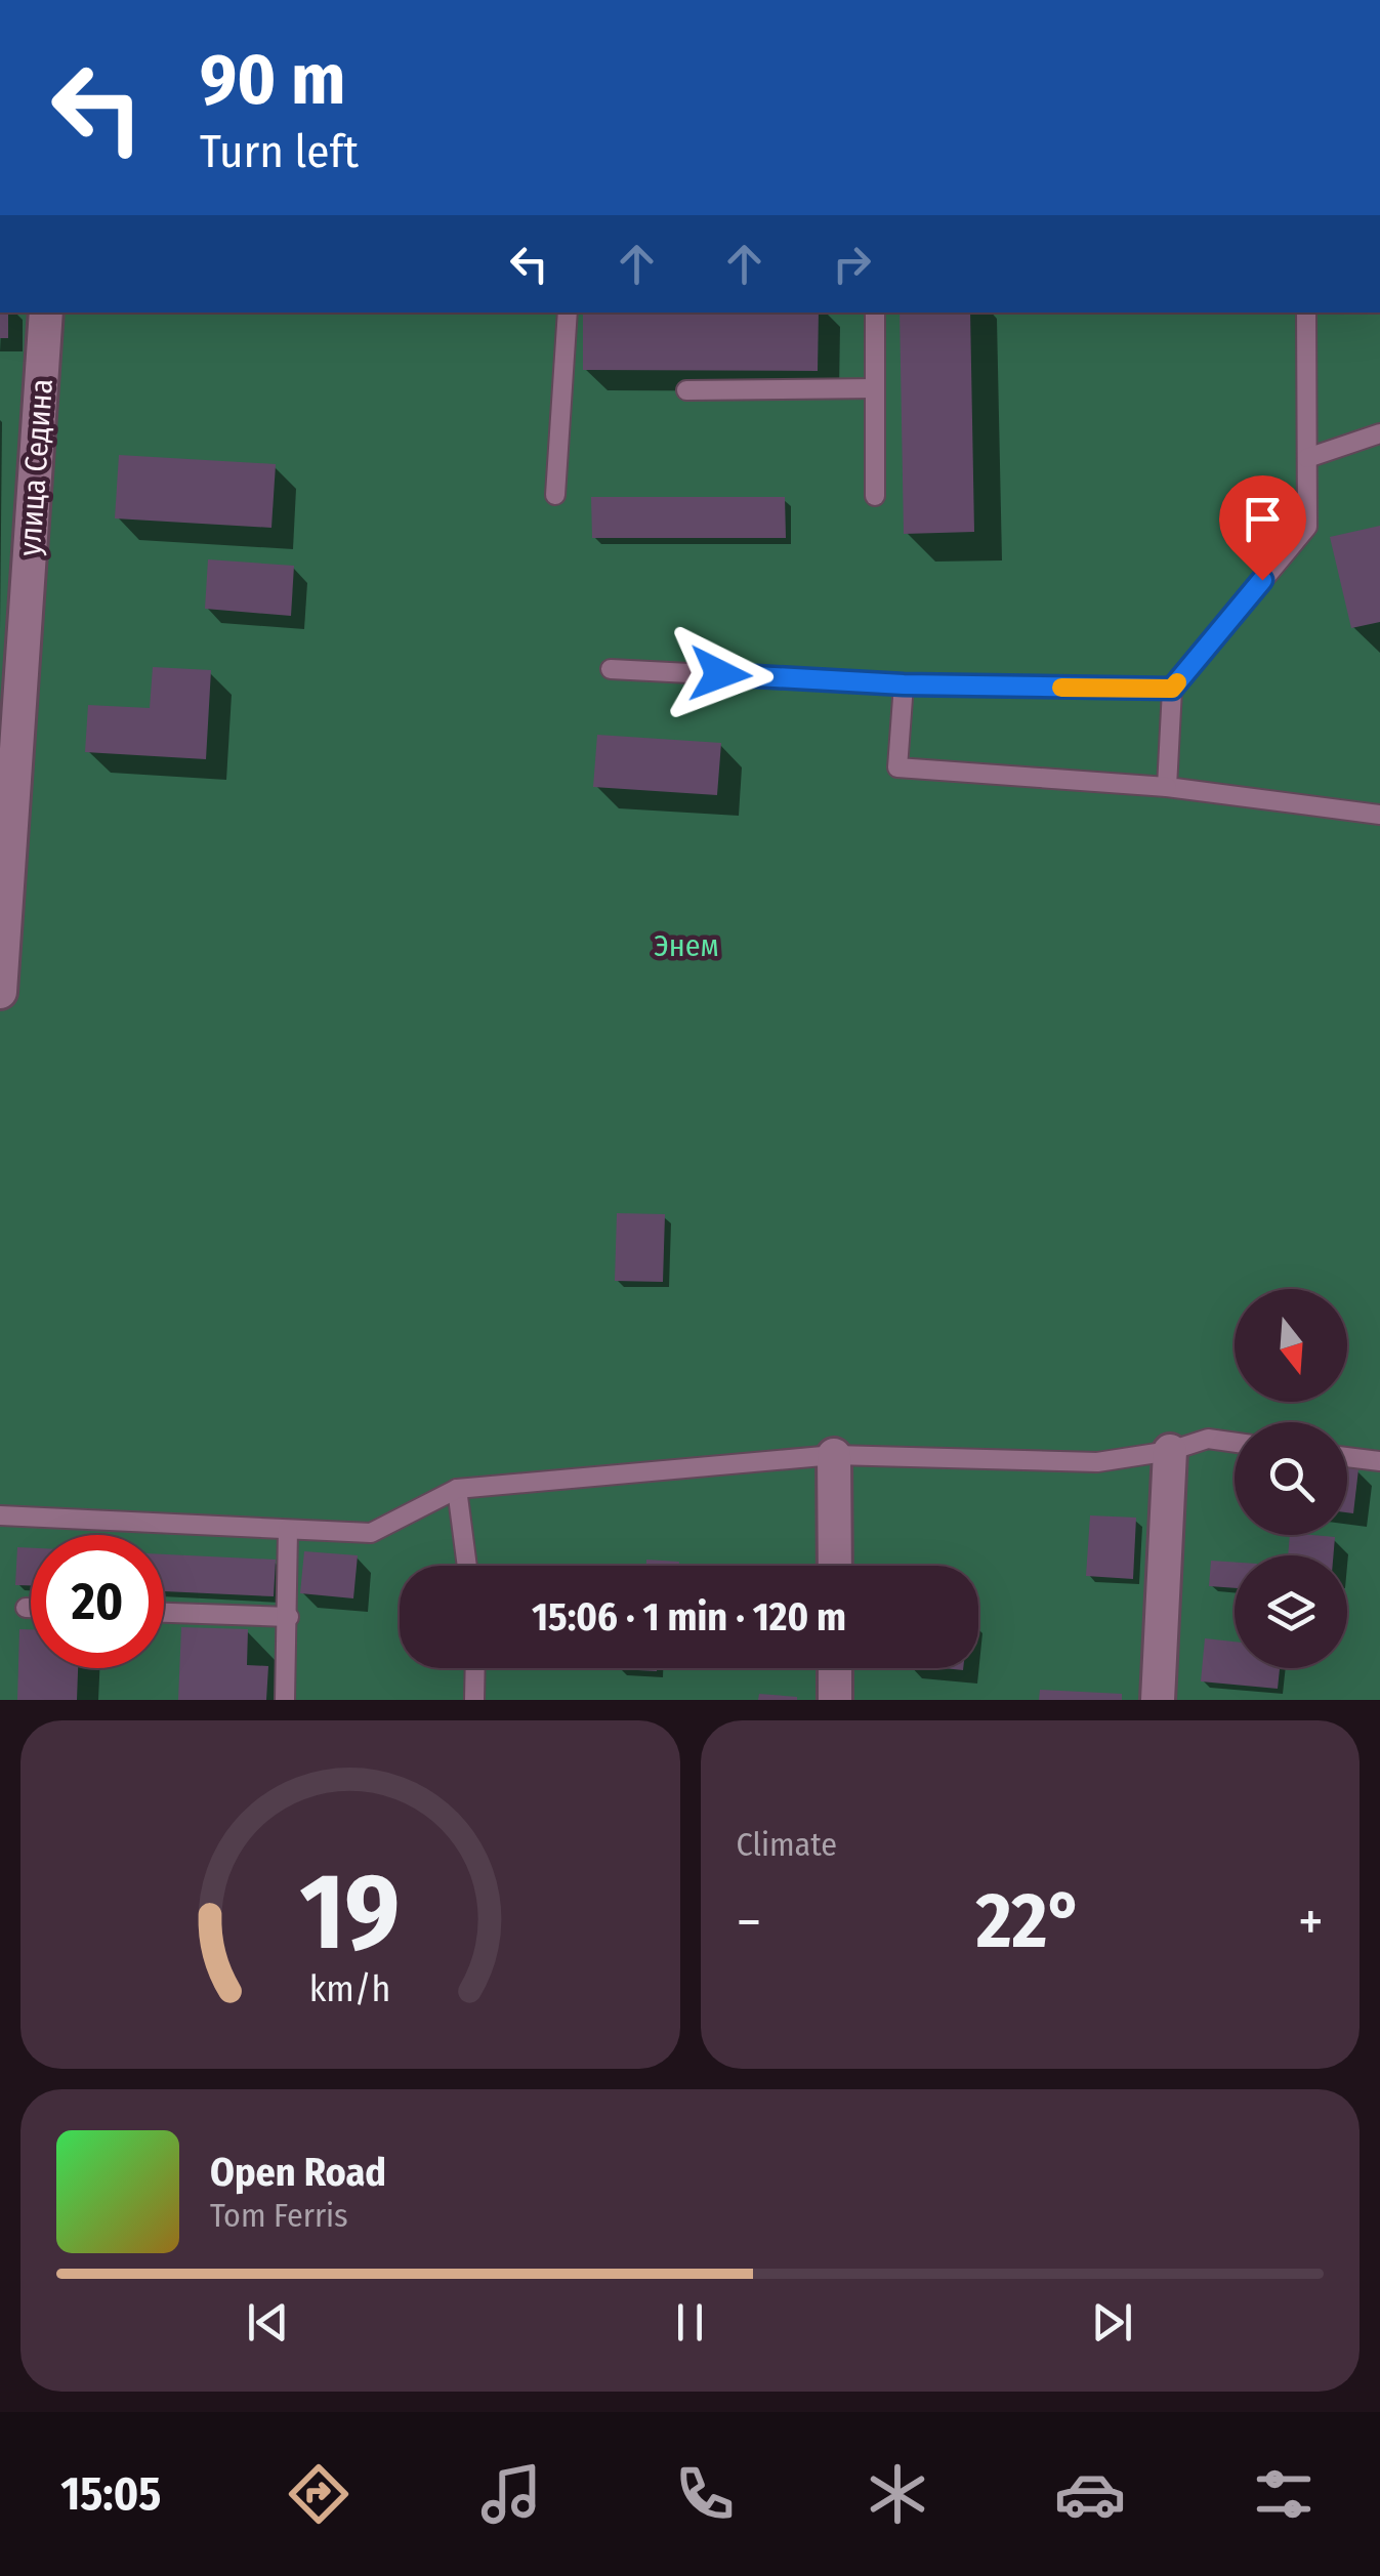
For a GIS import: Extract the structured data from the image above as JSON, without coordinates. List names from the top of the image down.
{
  "streets": {
    "street": ["улица Седина"]
  },
  "parks": ["Энем"],
  "north": "bottom",
  "page": {
    "turn": ["90 m", "Turn left"],
    "limit": "20",
    "trip": "15:06 · 1 min · 120 m",
    "tile": "Climate",
    "heat": ["−", "22°", "+"],
    "song": ["Open Road", "Tom Ferris"],
    "tabs": "15:05",
    "gauge": ["19", "km/h"]
  }
}
